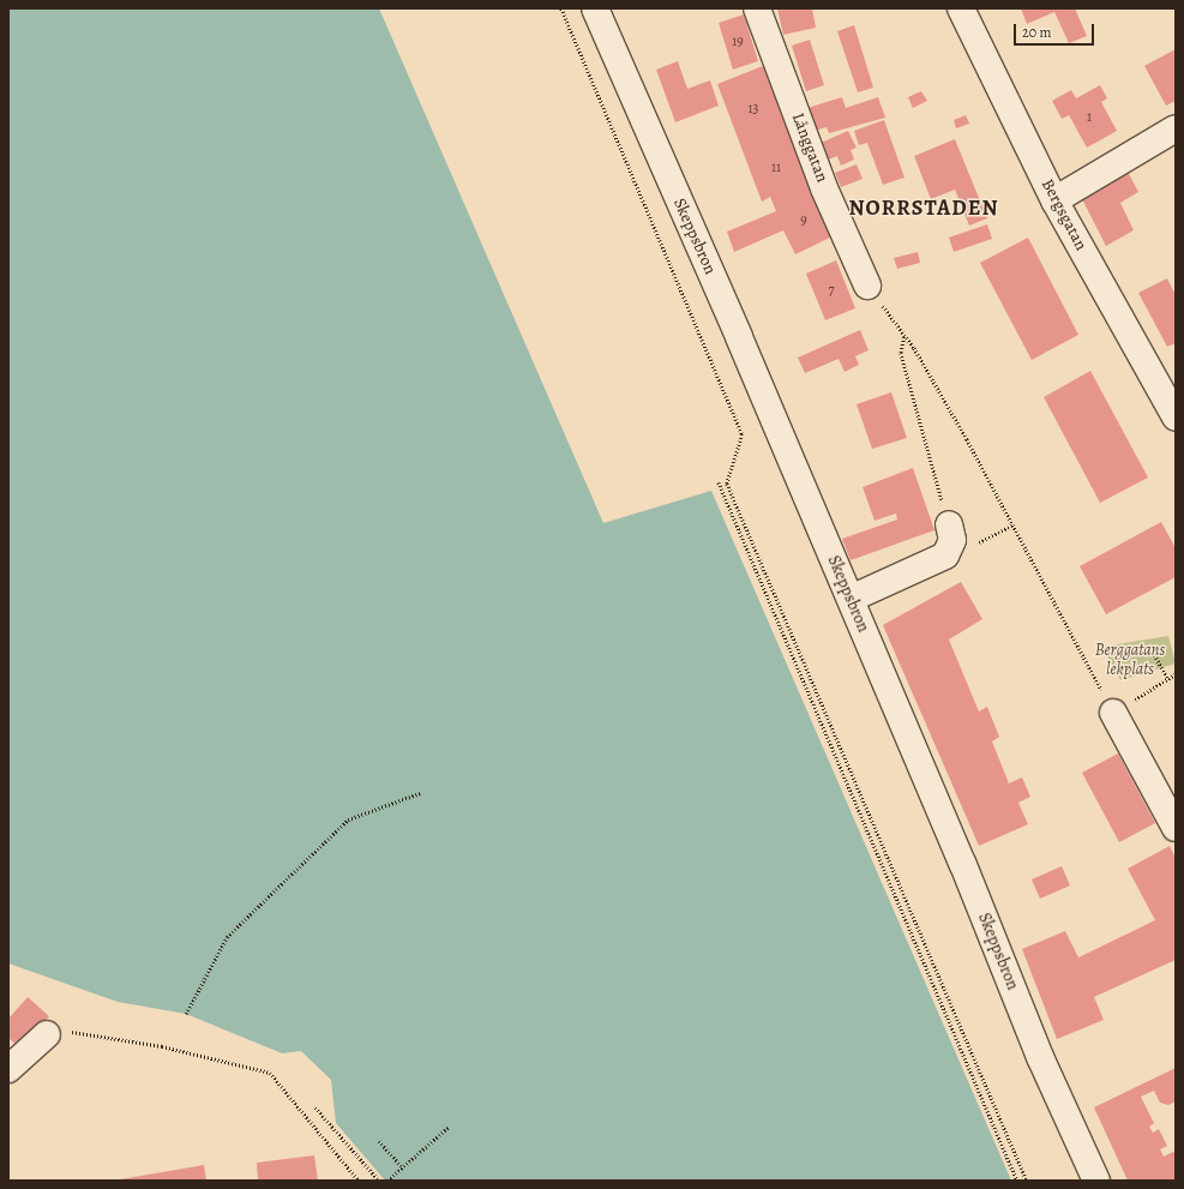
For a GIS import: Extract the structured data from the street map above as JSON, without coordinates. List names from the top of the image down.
{
  "streets": {
    "street": ["Långgatan", "Bergsgatan", "Skeppsbron"]
  },
  "districts": ["NORRSTADEN"],
  "parks": ["Berggatans lekplats"],
  "house_numbers": [
    "19",
    "13",
    "1",
    "11",
    "9",
    "7"
  ],
  "scale_bar": "20 m"
}
